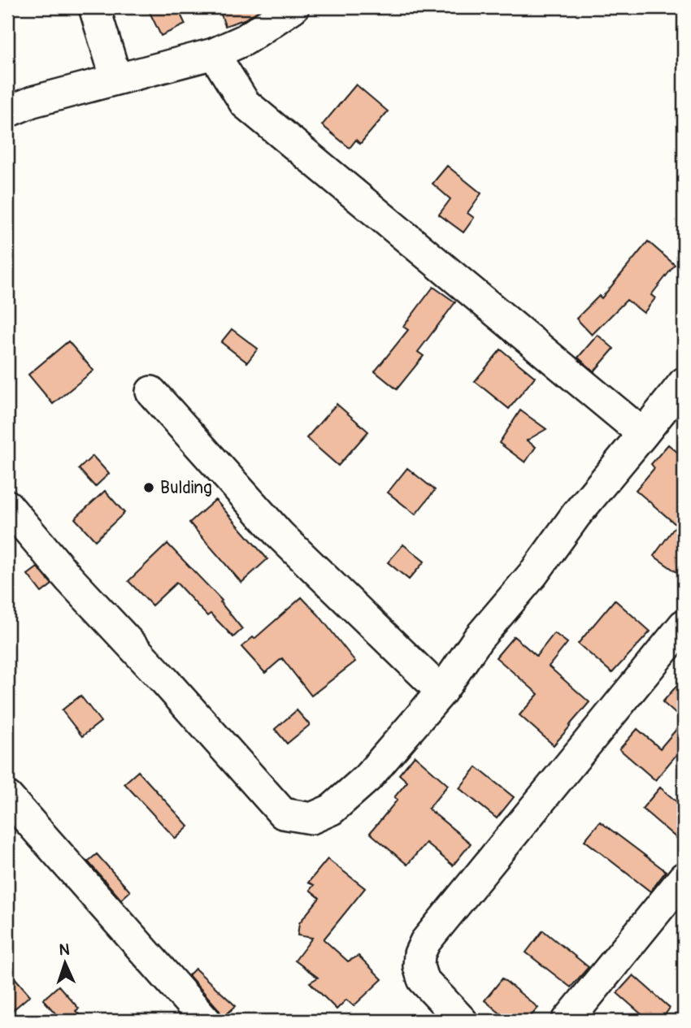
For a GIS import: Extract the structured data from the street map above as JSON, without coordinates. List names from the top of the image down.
{
  "places": ["Bulding"],
  "north": "top"
}
